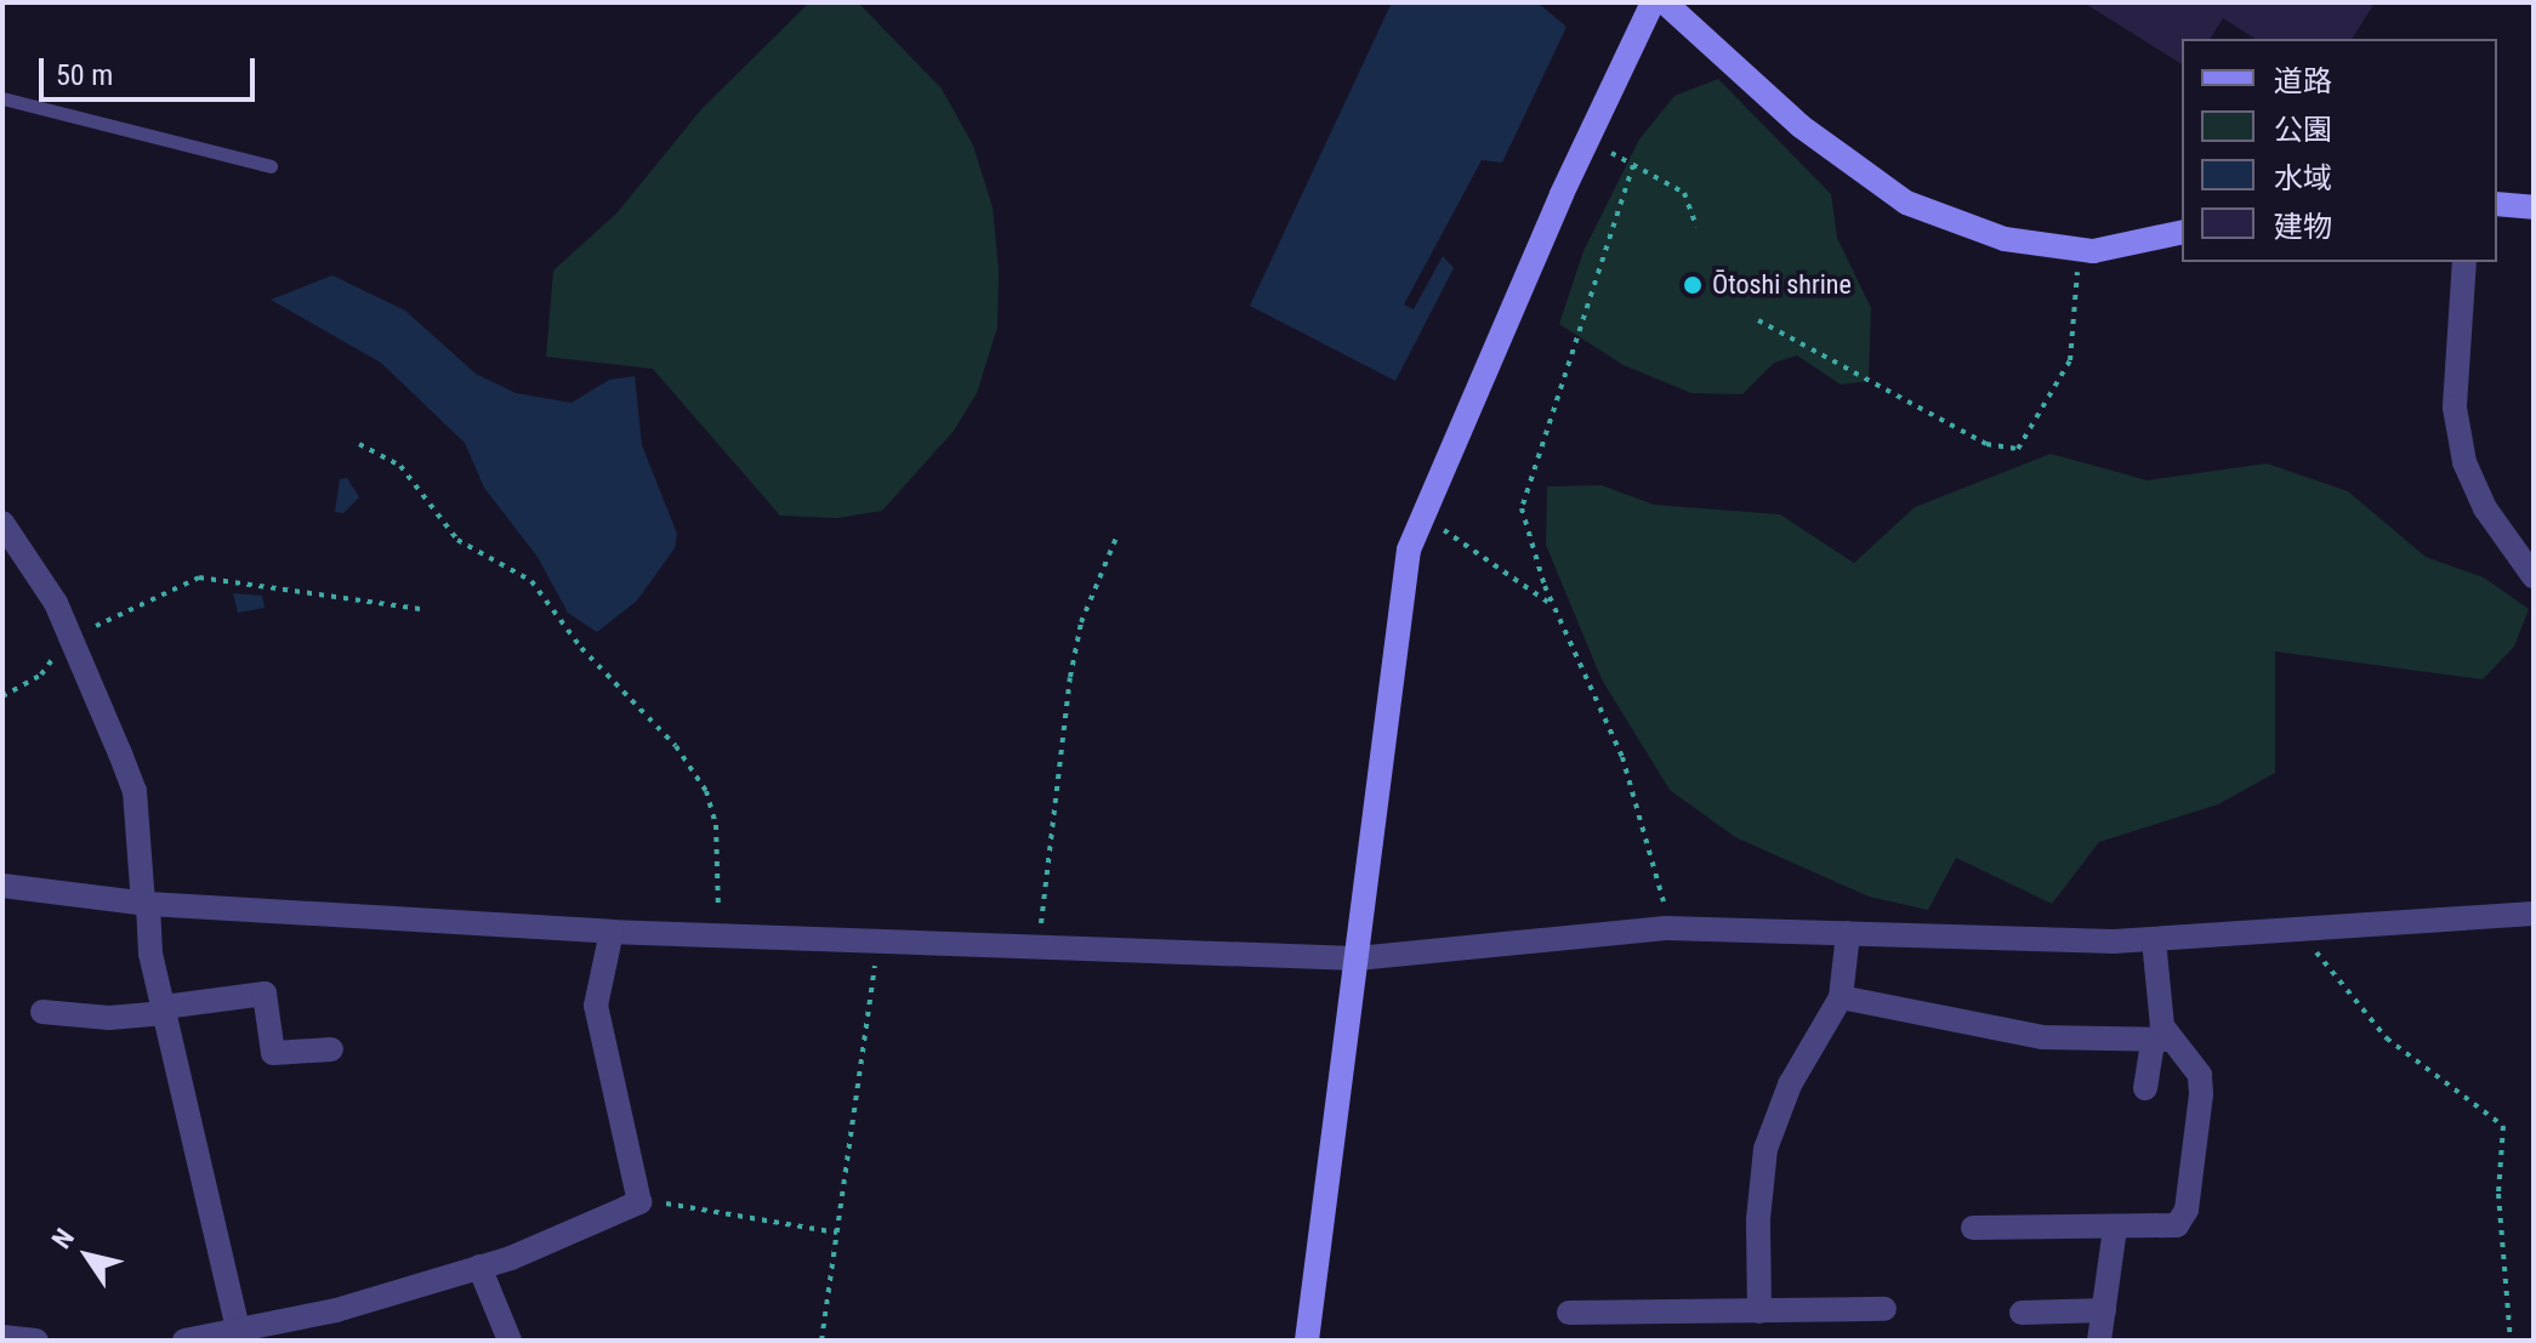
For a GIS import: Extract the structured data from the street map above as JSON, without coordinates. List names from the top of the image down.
{
  "places": ["Ōtoshi shrine"],
  "legend": [
    "道路",
    "公園",
    "水域",
    "建物"
  ],
  "scale_bar": "50 m",
  "north": "top left"
}
